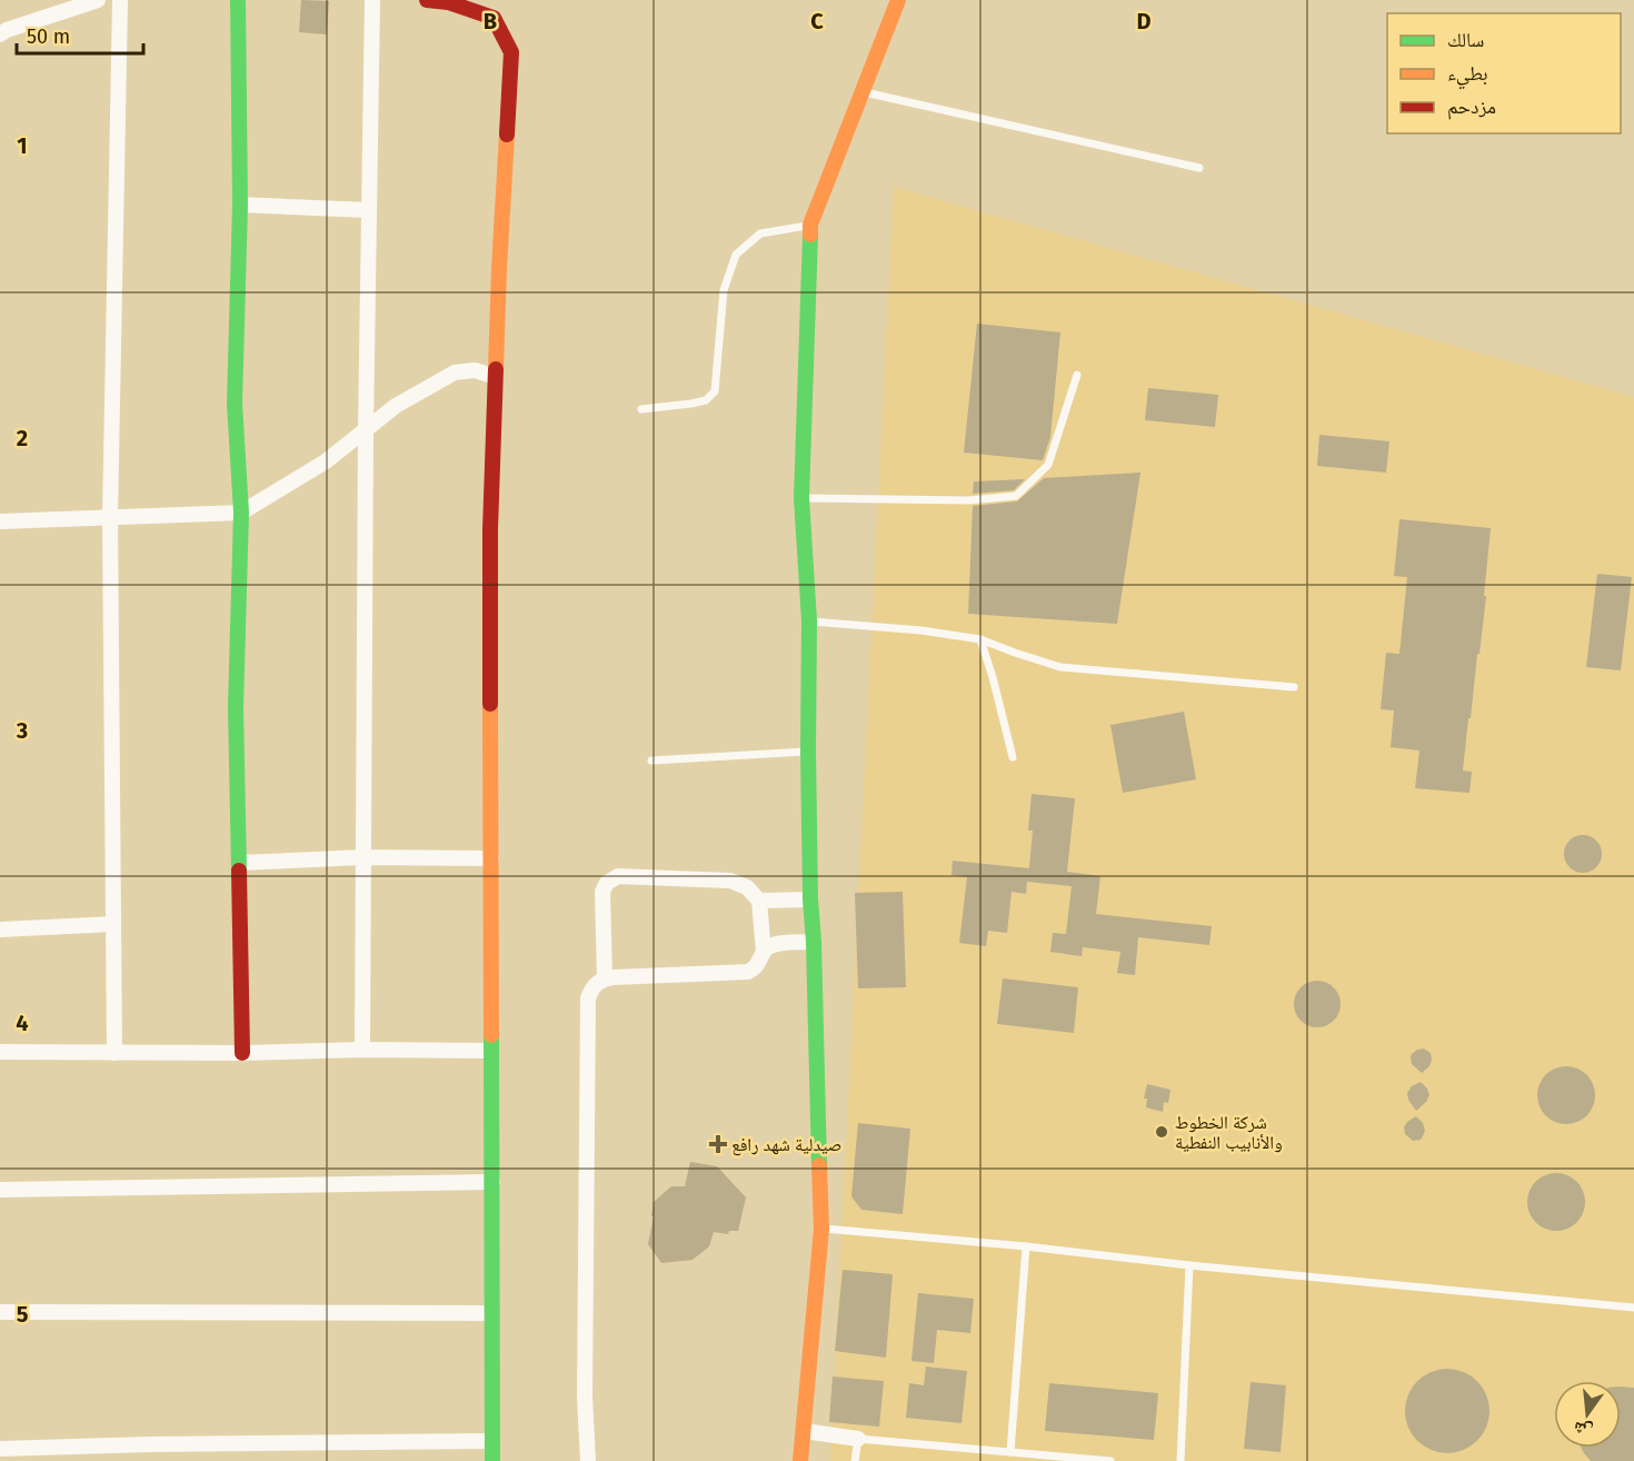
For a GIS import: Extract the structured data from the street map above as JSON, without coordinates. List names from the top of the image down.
{
  "places": {
    "other": ["شركة الخطوط والأنابيب النفطية"],
    "health": ["صيدلية شهد رافع"]
  },
  "legend": ["سالك", "بطيء", "مزدحم"],
  "scale_bar": "50 m",
  "north": "bottom",
  "grid": {
    "columns": ["B", "C", "D"],
    "rows": [
      "1",
      "2",
      "3",
      "4",
      "5"
    ]
  }
}
